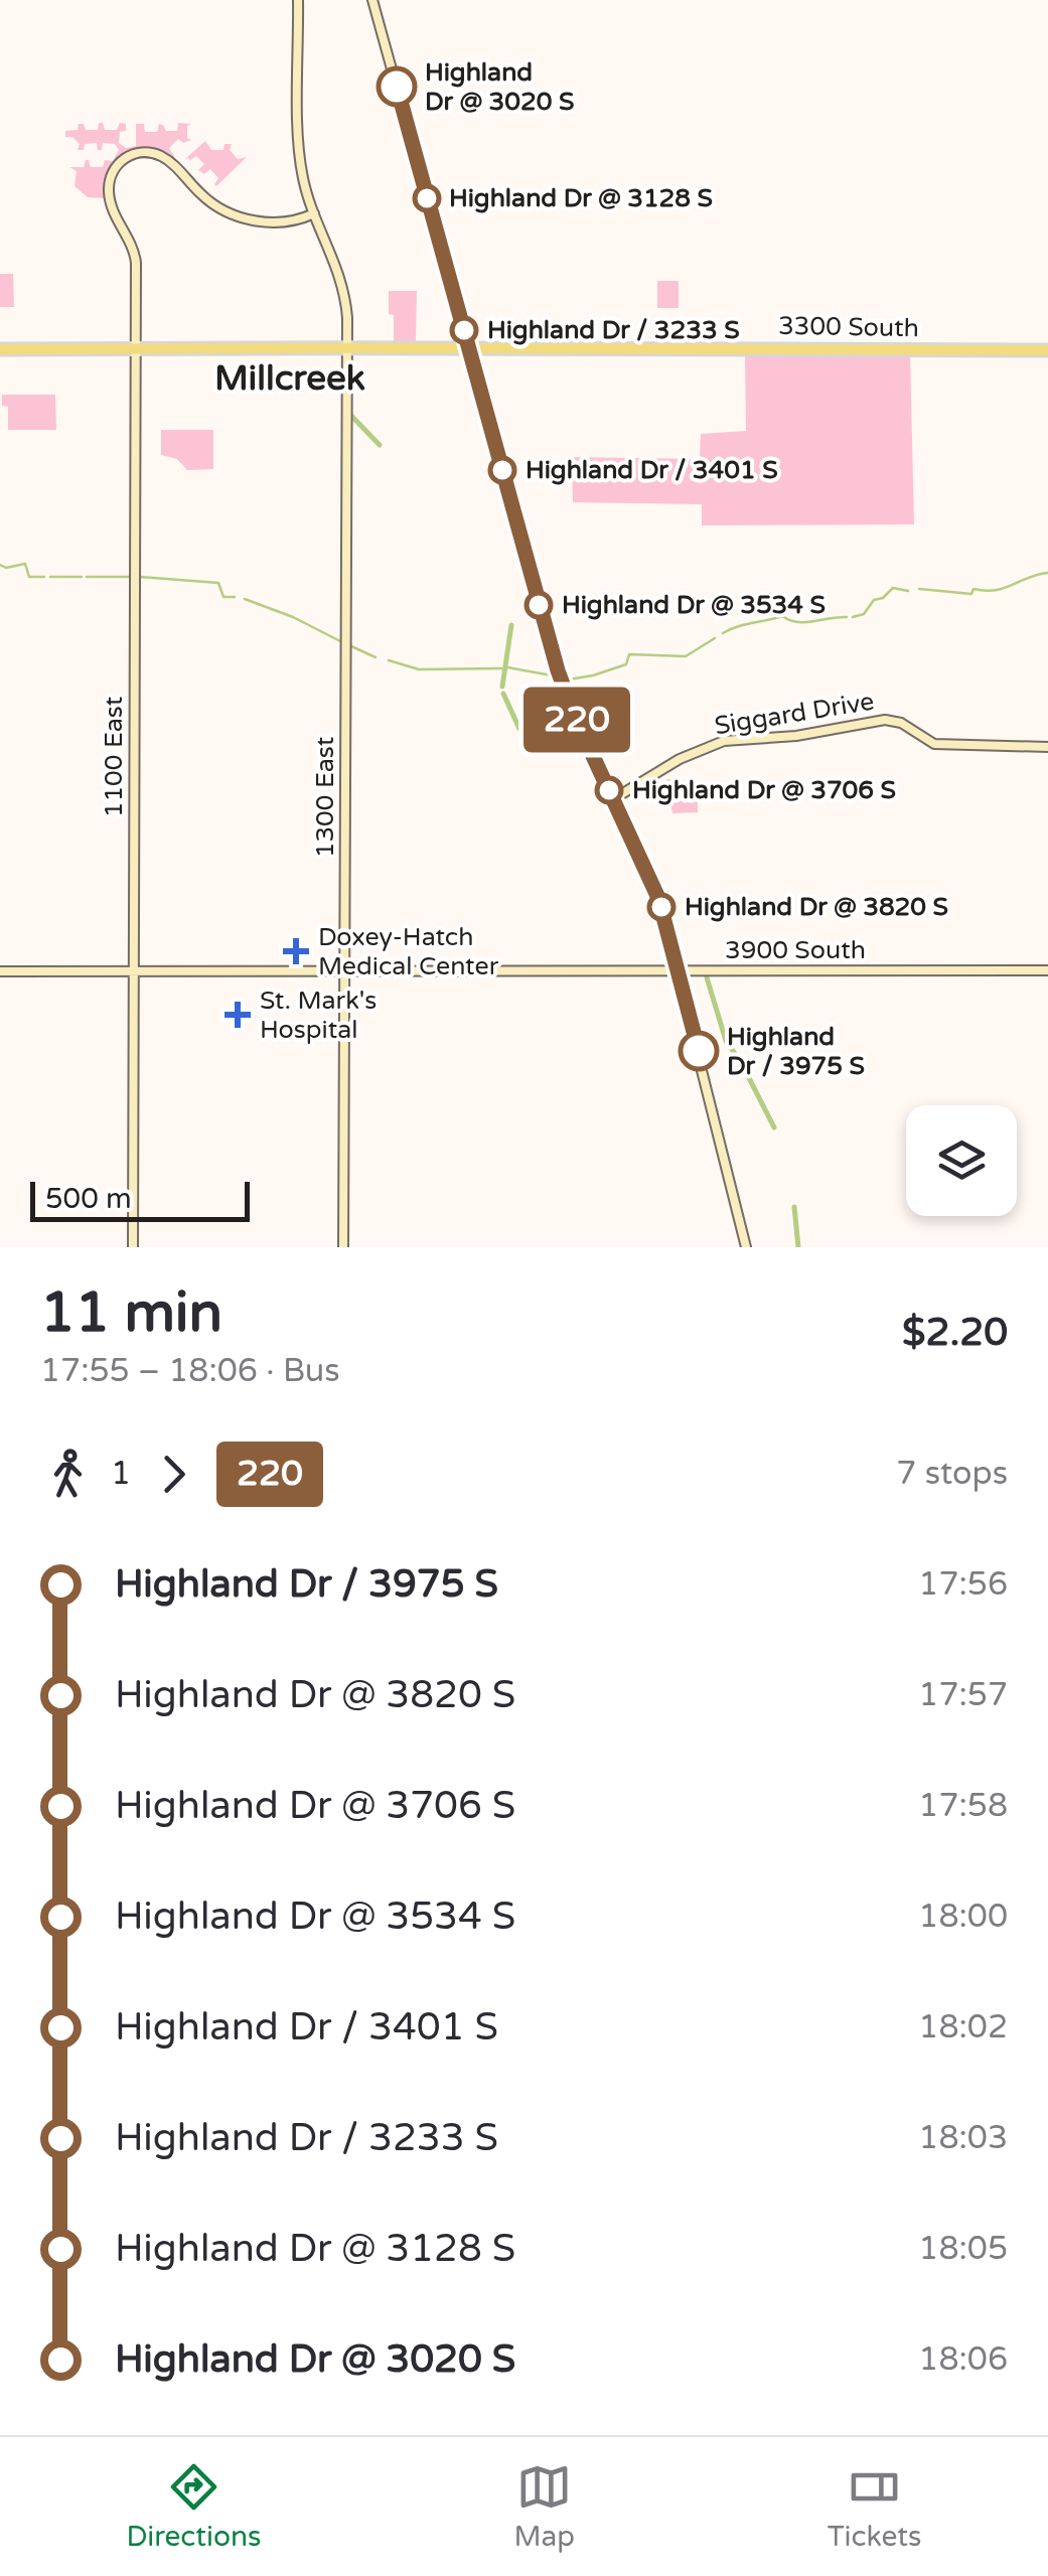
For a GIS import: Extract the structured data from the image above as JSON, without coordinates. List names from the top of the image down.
{
  "streets": {
    "main road": [
      "3300 South",
      "Siggard Drive",
      "1100 East",
      "1300 East",
      "3900 South"
    ]
  },
  "crossings": [
    ["3300 South", "1100 East"],
    ["3300 South", "1300 East"],
    ["1100 East", "1300 East"],
    ["1100 East", "3900 South"],
    ["1300 East", "3900 South"]
  ],
  "districts": ["Millcreek"],
  "places": {
    "other": [
      "Highland Dr @ 3020 S",
      "Highland Dr @ 3128 S",
      "Highland Dr / 3233 S",
      "Highland Dr / 3401 S",
      "Highland Dr @ 3534 S",
      "Highland Dr @ 3706 S",
      "Highland Dr @ 3820 S",
      "Highland Dr / 3975 S"
    ],
    "health": ["Doxey-Hatch Medical Center", "St. Mark's Hospital"]
  },
  "lines": ["bus line 220"],
  "scale_bar": "500 m",
  "page": {
    "on_map": "220",
    "scale": "500 m",
    "heading": ["11 min", "17:55 – 18:06 · Bus", "$2.20"],
    "legs": ["1", "220", "7 stops"],
    "list": [
      {
        "name": "Highland Dr / 3975 S",
        "value": "17:56"
      },
      {
        "name": "Highland Dr @ 3820 S",
        "value": "17:57"
      },
      {
        "name": "Highland Dr @ 3706 S",
        "value": "17:58"
      },
      {
        "name": "Highland Dr @ 3534 S",
        "value": "18:00"
      },
      {
        "name": "Highland Dr / 3401 S",
        "value": "18:02"
      },
      {
        "name": "Highland Dr / 3233 S",
        "value": "18:03"
      },
      {
        "name": "Highland Dr @ 3128 S",
        "value": "18:05"
      },
      {
        "name": "Highland Dr @ 3020 S",
        "value": "18:06"
      }
    ],
    "tabs": ["Directions", "Map", "Tickets"]
  }
}
